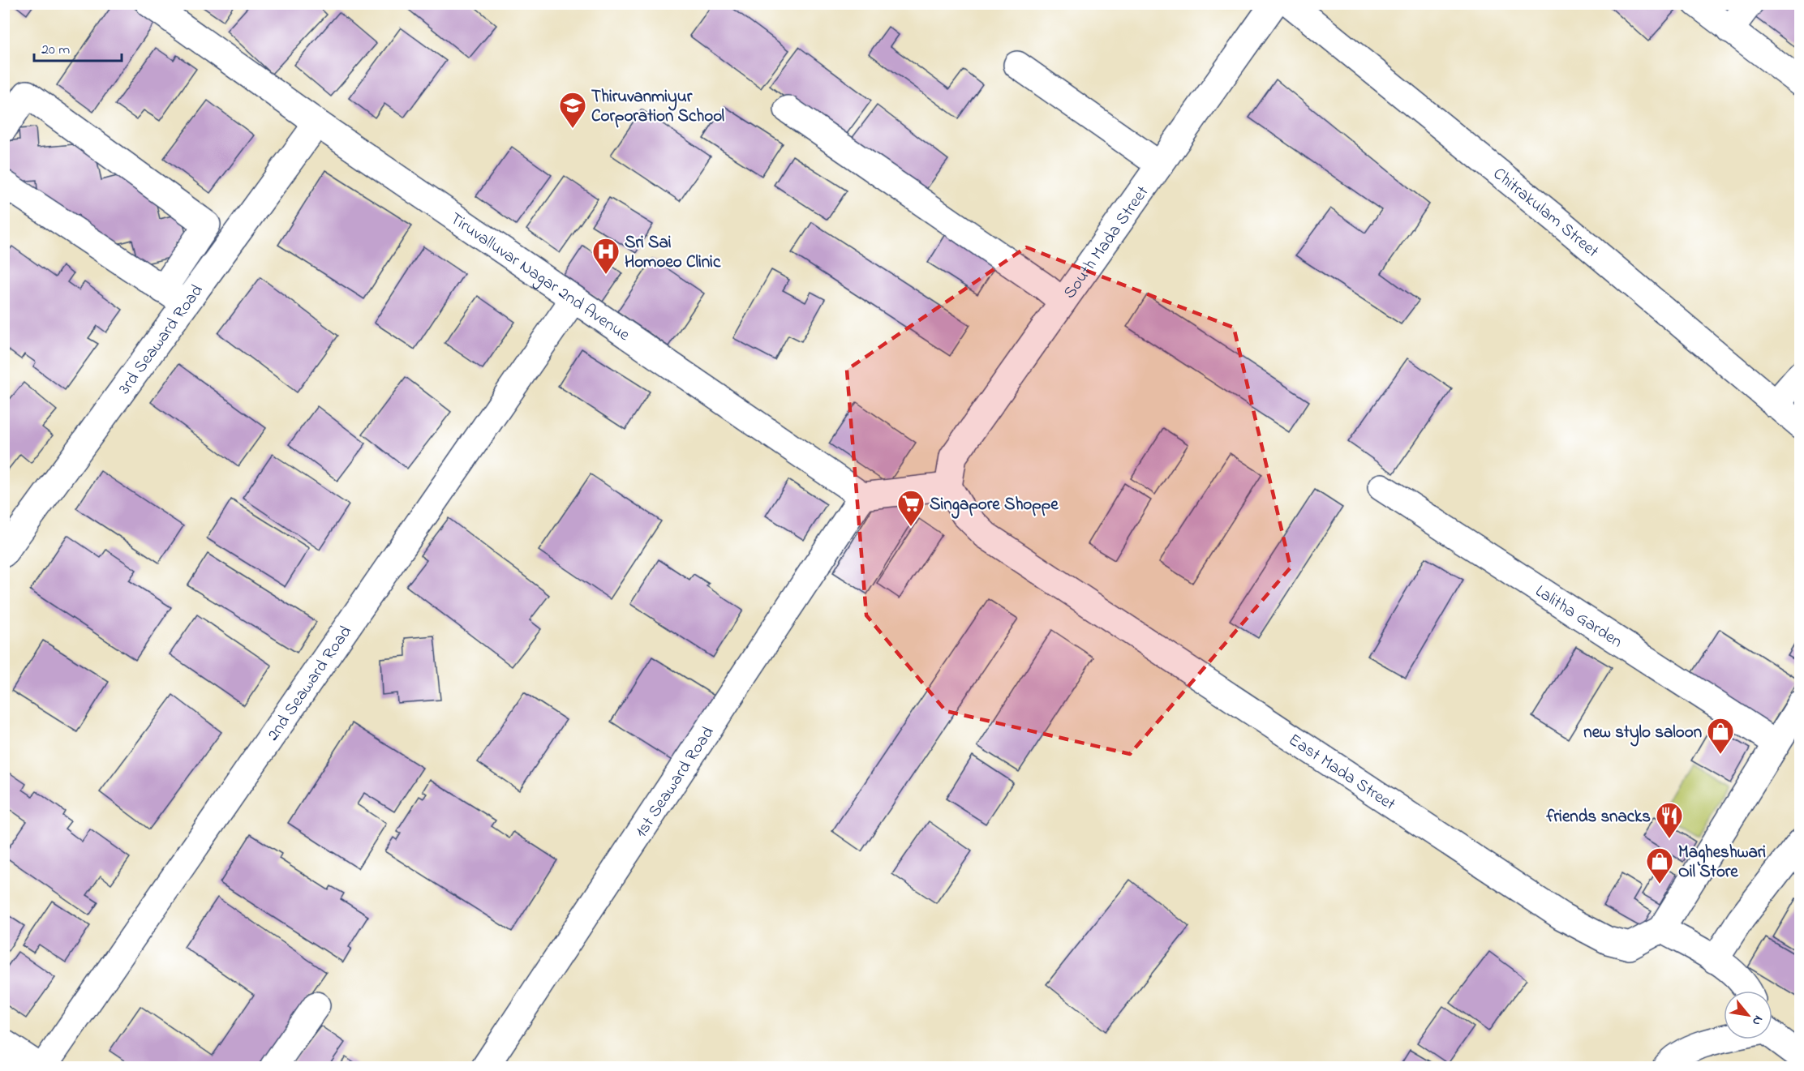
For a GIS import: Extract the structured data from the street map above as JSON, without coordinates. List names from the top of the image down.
{
  "streets": {
    "street": [
      "Chitrakulam Street",
      "South Mada Street",
      "Tiruvalluvar Nagar 2nd Avenue",
      "3rd Seaward Road",
      "Lalitha Garden",
      "2nd Seaward Road",
      "East Mada Street",
      "1st Seaward Road"
    ]
  },
  "crossings": [
    ["South Mada Street", "East Mada Street"],
    ["Tiruvalluvar Nagar 2nd Avenue", "3rd Seaward Road"],
    ["Tiruvalluvar Nagar 2nd Avenue", "2nd Seaward Road"],
    ["Tiruvalluvar Nagar 2nd Avenue", "1st Seaward Road"]
  ],
  "places": {
    "school or university": ["Thiruvanmiyur Corporation School"],
    "hospital": ["Sri Sai Homoeo Clinic"],
    "supermarket": ["Singapore Shoppe"],
    "shop": ["new stylo saloon", "Magheshwari Oil Store"],
    "restaurant": ["friends snacks"]
  },
  "scale_bar": "20 m",
  "north": "bottom right"
}
